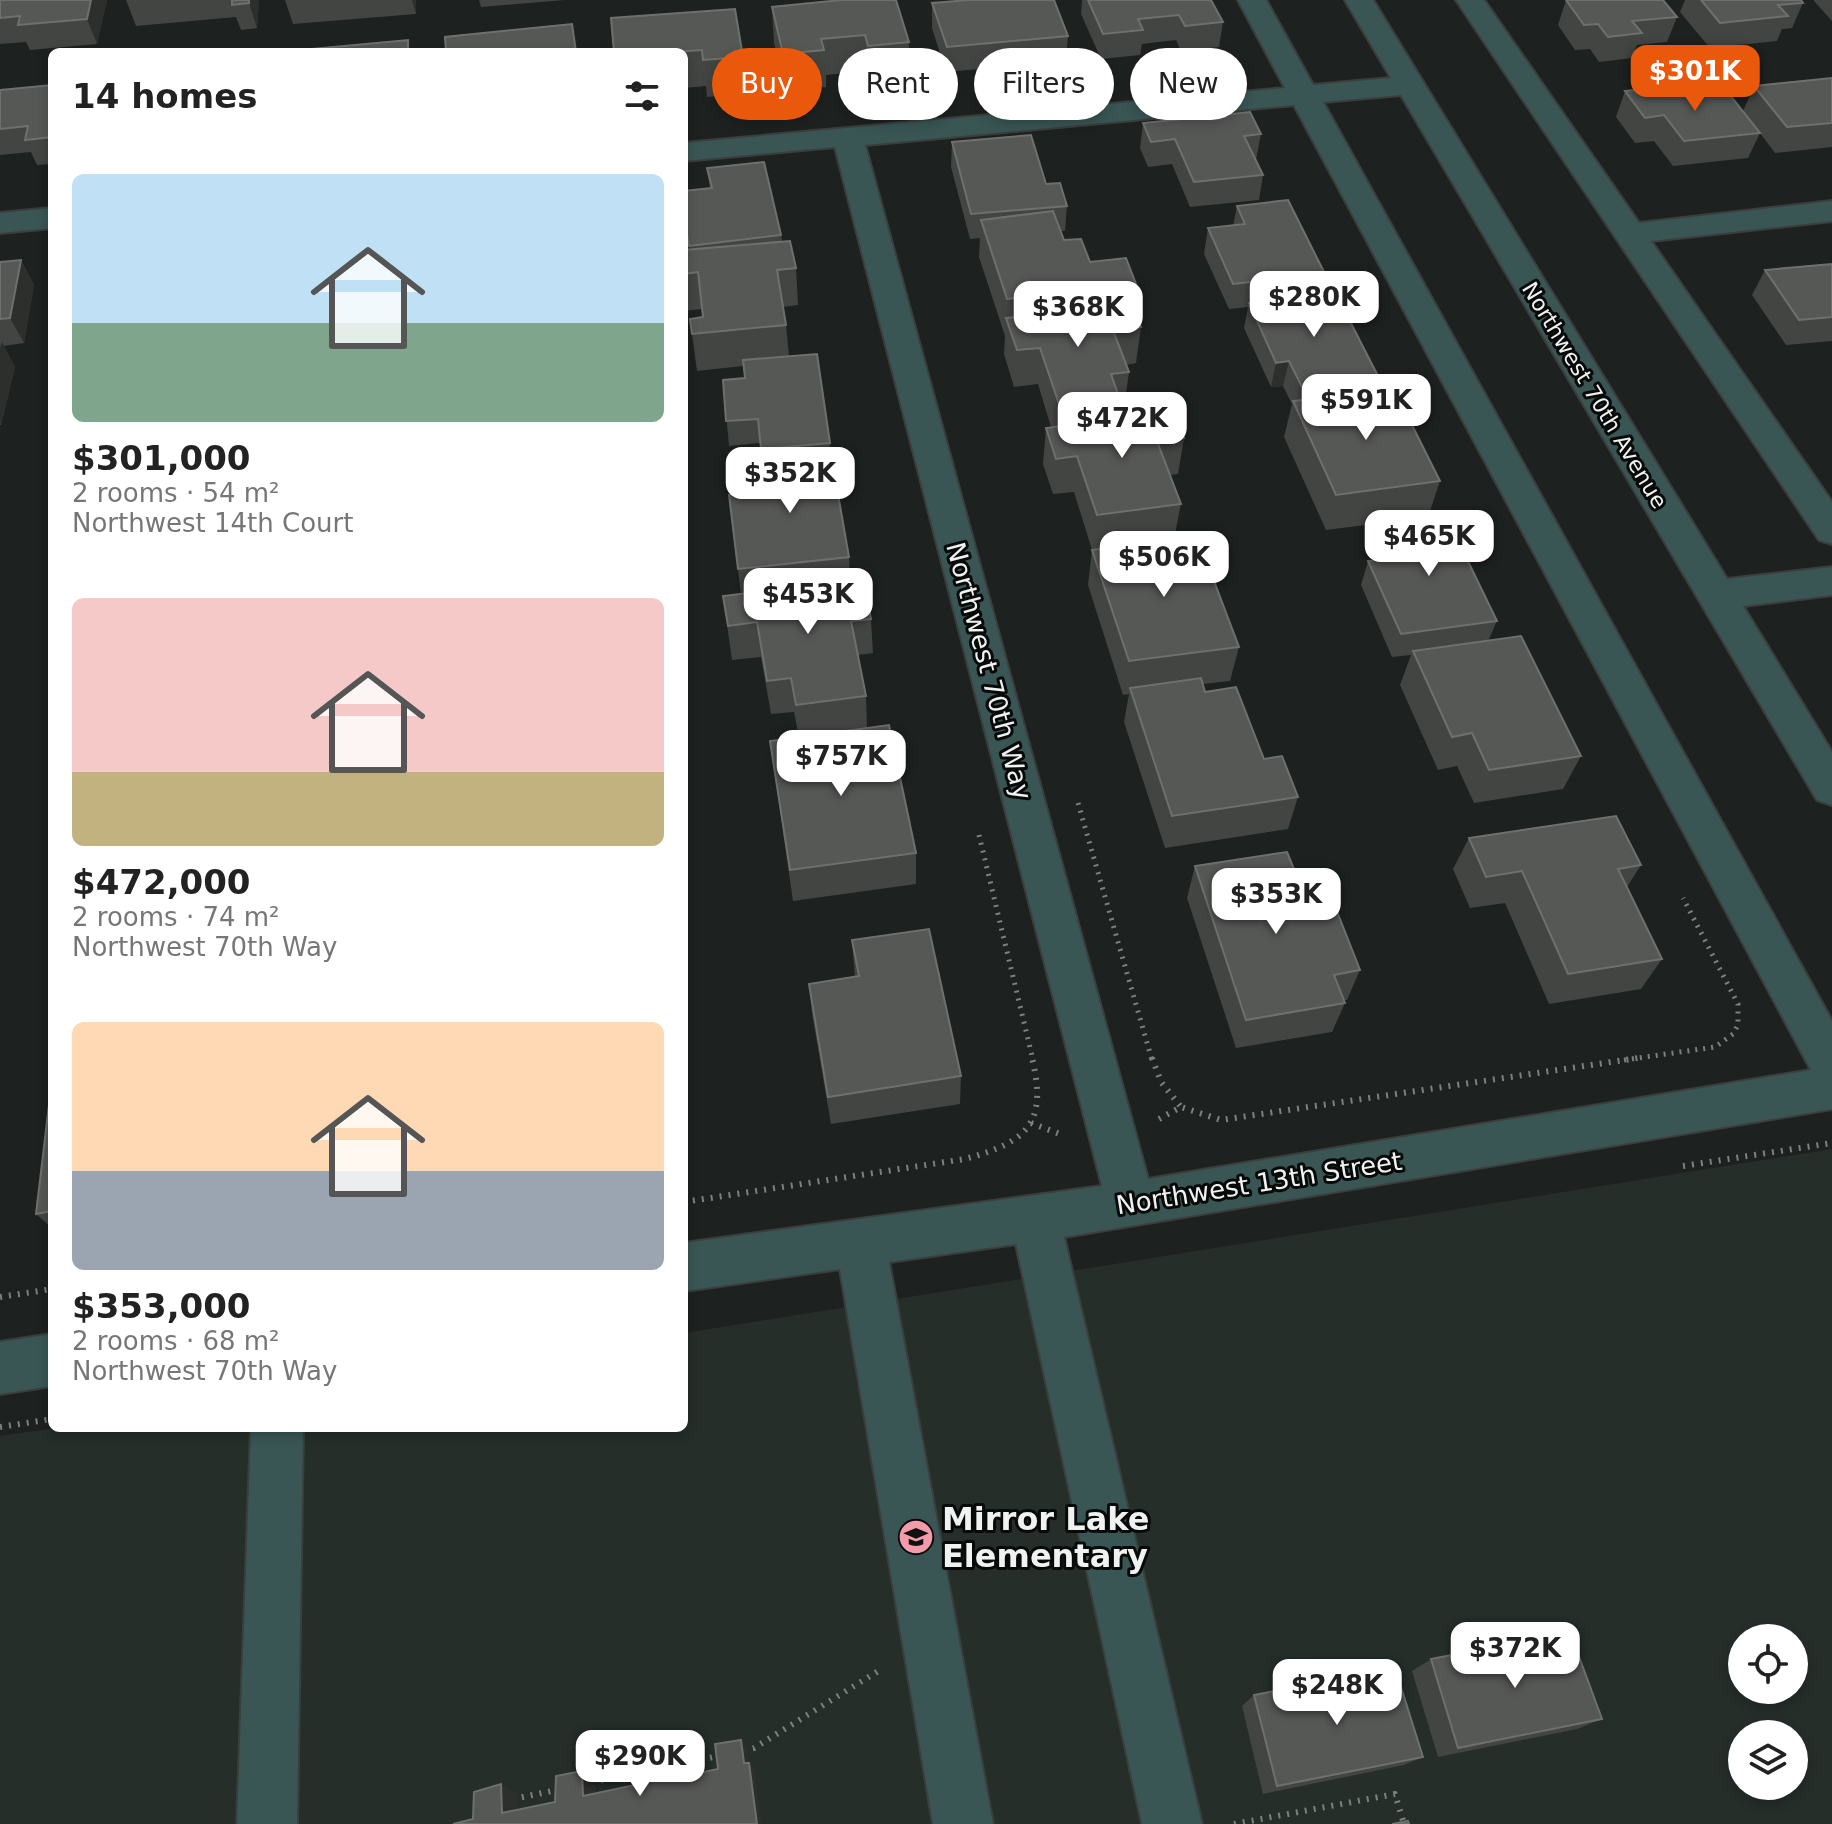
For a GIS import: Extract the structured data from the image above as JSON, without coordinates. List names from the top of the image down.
{
  "streets": {
    "street": ["Northwest 70th Avenue", "Northwest 70th Way", "Northwest 13th Street"]
  },
  "crossings": [
    ["Northwest 70th Way", "Northwest 13th Street"]
  ],
  "places": {
    "school or university": ["Mirror Lake Elementary"]
  },
  "page": {
    "price": [
      "$301K",
      "$280K",
      "$368K",
      "$591K",
      "$472K",
      "$352K",
      "$465K",
      "$506K",
      "$453K",
      "$757K",
      "$353K",
      "$372K",
      "$248K",
      "$290K"
    ],
    "chip": [
      "Buy",
      "Rent",
      "Filters",
      "New"
    ],
    "heading": "14 homes",
    "list": [
      {
        "name": "$301,000",
        "note": "2 rooms · 54 m² · Northwest 14th Court"
      },
      {
        "name": "$472,000",
        "note": "2 rooms · 74 m² · Northwest 70th Way"
      },
      {
        "name": "$353,000",
        "note": "2 rooms · 68 m² · Northwest 70th Way"
      }
    ]
  }
}
